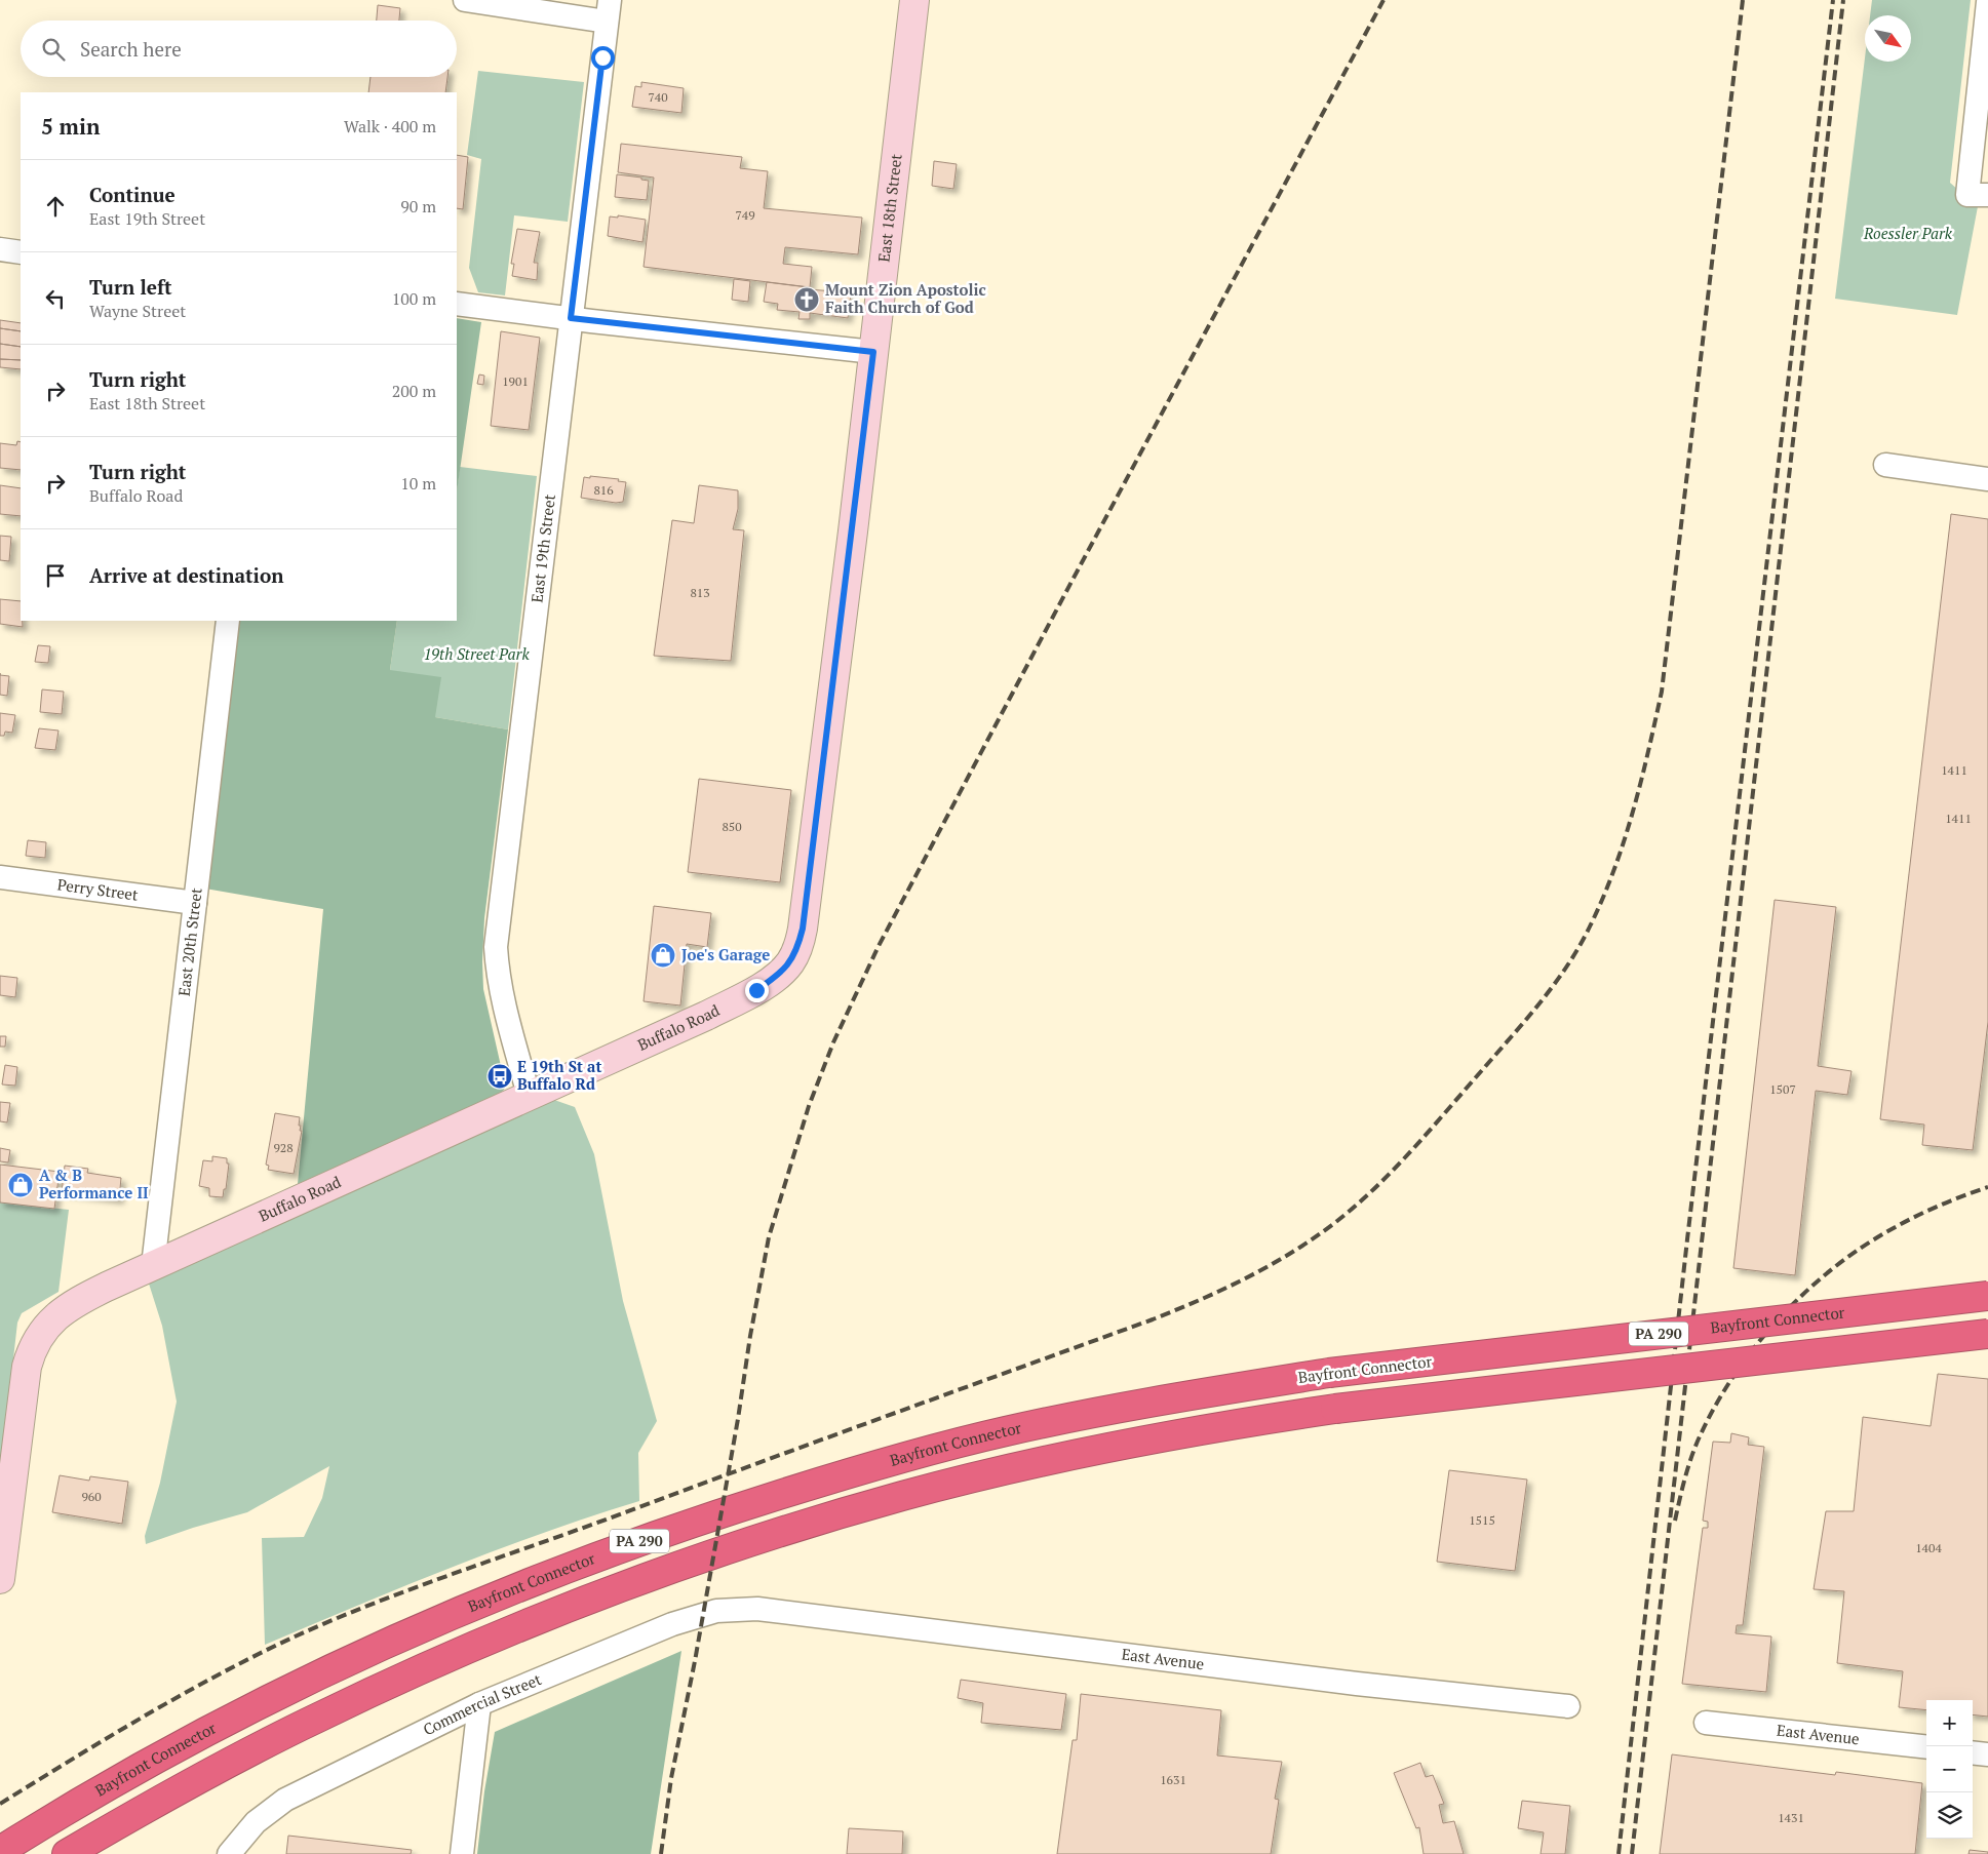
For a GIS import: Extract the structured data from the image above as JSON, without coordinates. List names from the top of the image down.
{
  "streets": {
    "highway": ["Bayfront Connector", "PA 290"],
    "main road": ["East 18th Street", "Buffalo Road"],
    "street": [
      "East 19th Street",
      "Perry Street",
      "East 20th Street",
      "East Avenue",
      "Commercial Street"
    ]
  },
  "crossings": [
    ["East 18th Street", "Buffalo Road"],
    ["East 19th Street", "Buffalo Road"],
    ["Perry Street", "East 20th Street"],
    ["East 20th Street", "Buffalo Road"],
    ["East Avenue", "Commercial Street"]
  ],
  "parks": ["Roessler Park", "19th Street Park"],
  "places": {
    "church": ["Mount Zion Apostolic Faith Church of God"],
    "shop": ["Joe's Garage", "A & B Performance II"],
    "bus stop": ["E 19th St at Buffalo Rd"]
  },
  "house_numbers": [
    "740",
    "749",
    "1901",
    "816",
    "813",
    "1411",
    "1411",
    "850",
    "1507",
    "928",
    "960",
    "1515",
    "1404",
    "1631",
    "1431"
  ],
  "north": "bottom right",
  "page": {
    "search": "Search here",
    "heading": ["5 min", "Walk · 400 m"],
    "list": [
      ["Continue", "East 19th Street", "90 m"],
      ["Turn left", "Wayne Street", "100 m"],
      ["Turn right", "East 18th Street", "200 m"],
      ["Turn right", "Buffalo Road", "10 m"],
      "Arrive at destination"
    ],
    "map_buttons": ["+", "−"]
  }
}
